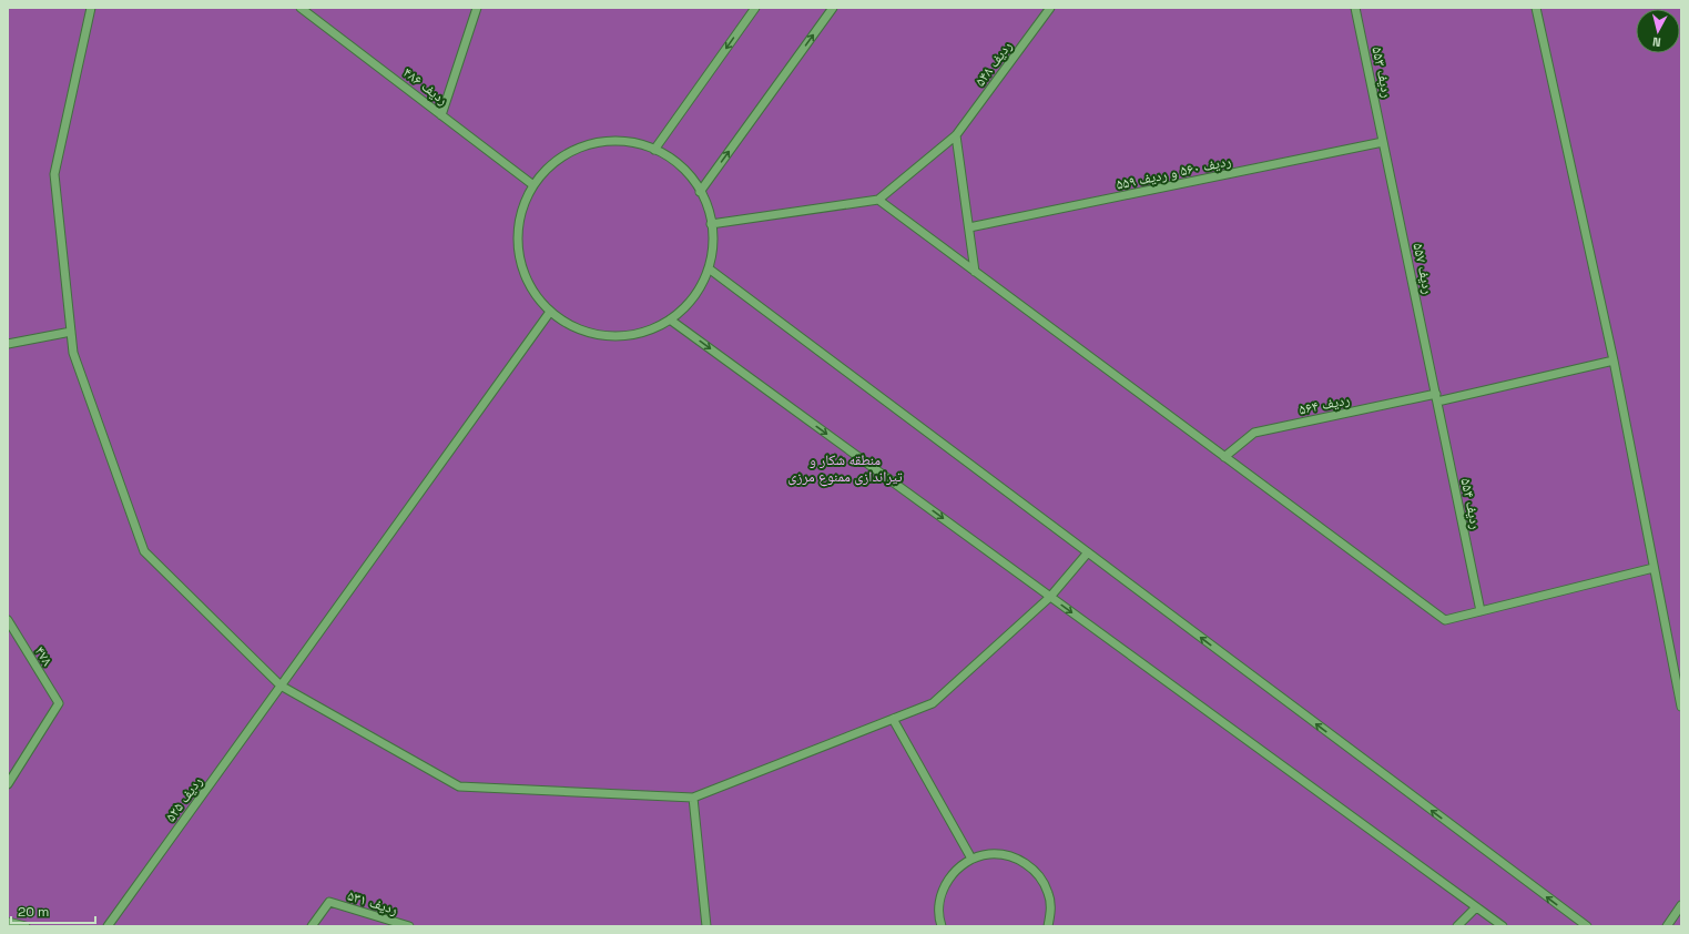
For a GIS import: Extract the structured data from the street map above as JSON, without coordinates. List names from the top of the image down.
{
  "streets": {
    "street": [
      "ردیف ۵۴۸",
      "ردیف ۵۵۳",
      "ردیف ۴۸۶",
      "ردیف ۵۶۰ و ردیف ۵۵۹",
      "ردیف ۵۵۷",
      "ردیف ۵۶۴",
      "ردیف ۵۵۴",
      "۴۷۸",
      "ردیف ۵۲۵",
      "ردیف ۵۳۱"
    ]
  },
  "crossings": [
    ["ردیف ۵۵۳", "ردیف ۵۶۰ و ردیف ۵۵۹"],
    ["ردیف ۵۵۳", "ردیف ۵۵۷"],
    ["ردیف ۵۶۰ و ردیف ۵۵۹", "ردیف ۵۵۷"],
    ["ردیف ۵۵۷", "ردیف ۵۶۴"],
    ["ردیف ۵۵۷", "ردیف ۵۵۴"],
    ["ردیف ۵۶۴", "ردیف ۵۵۴"]
  ],
  "parks": ["منطقه شکار و تیراندازی ممنوع مرزی"],
  "scale_bar": "20 m",
  "north": "bottom"
}
